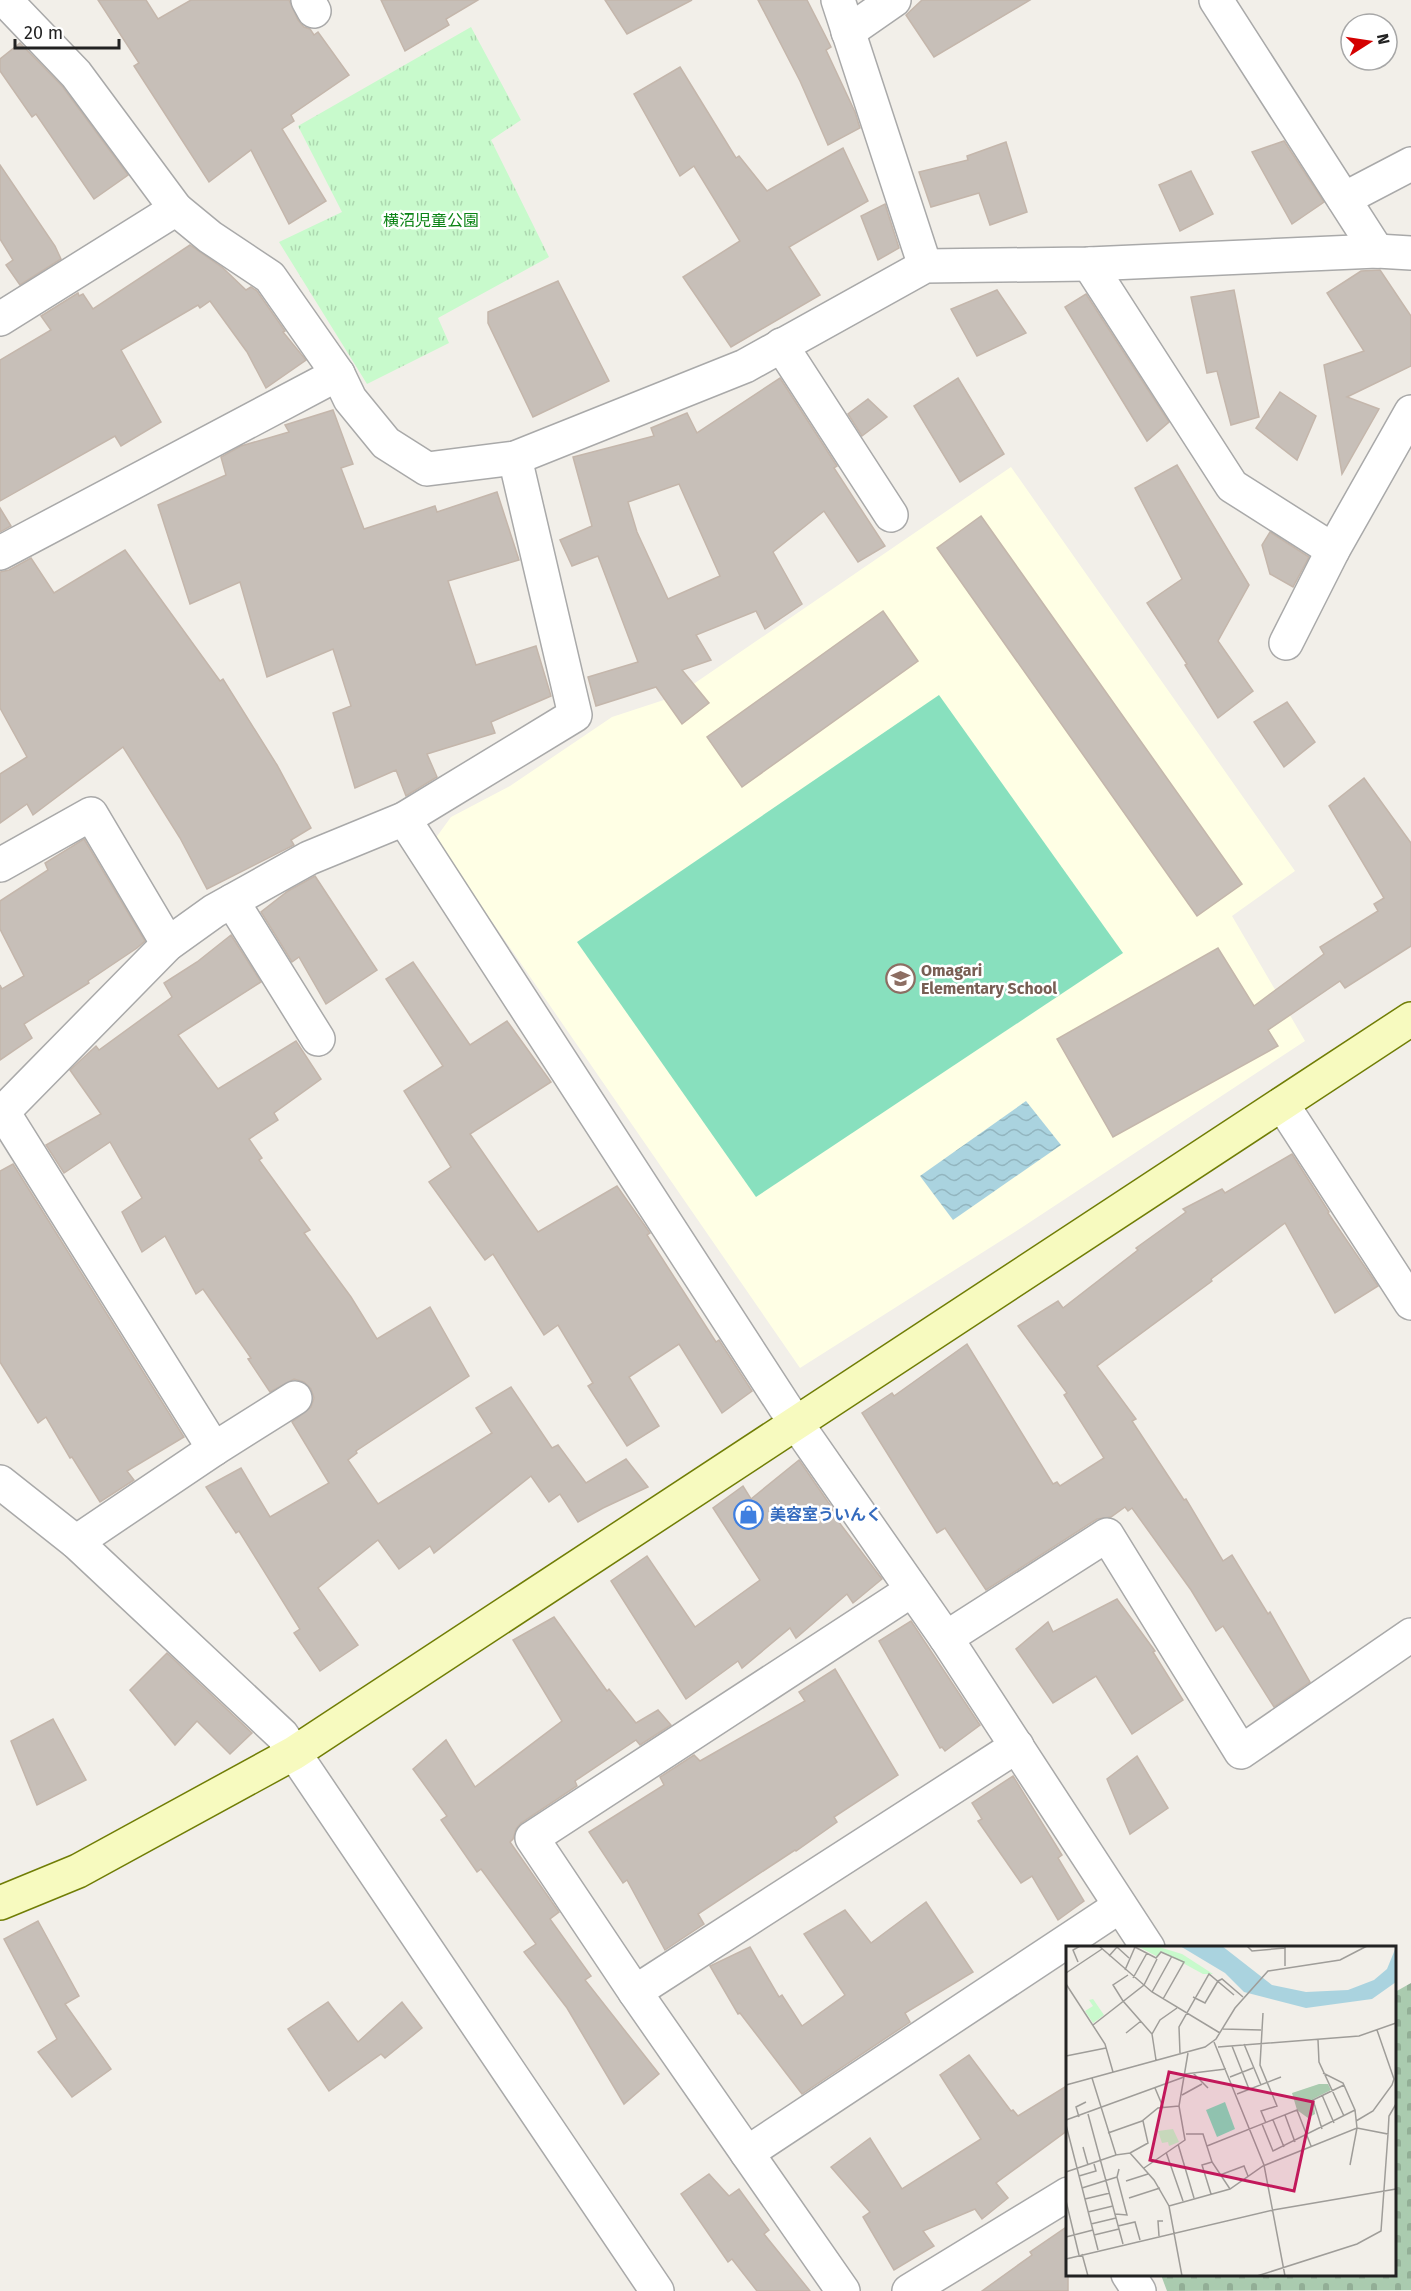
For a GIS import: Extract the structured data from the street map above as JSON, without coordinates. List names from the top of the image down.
{
  "parks": ["横沼児童公園"],
  "places": {
    "school or university": ["Omagari Elementary School"],
    "shop": ["美容室ういんく"]
  },
  "scale_bar": "20 m",
  "north": "right"
}
